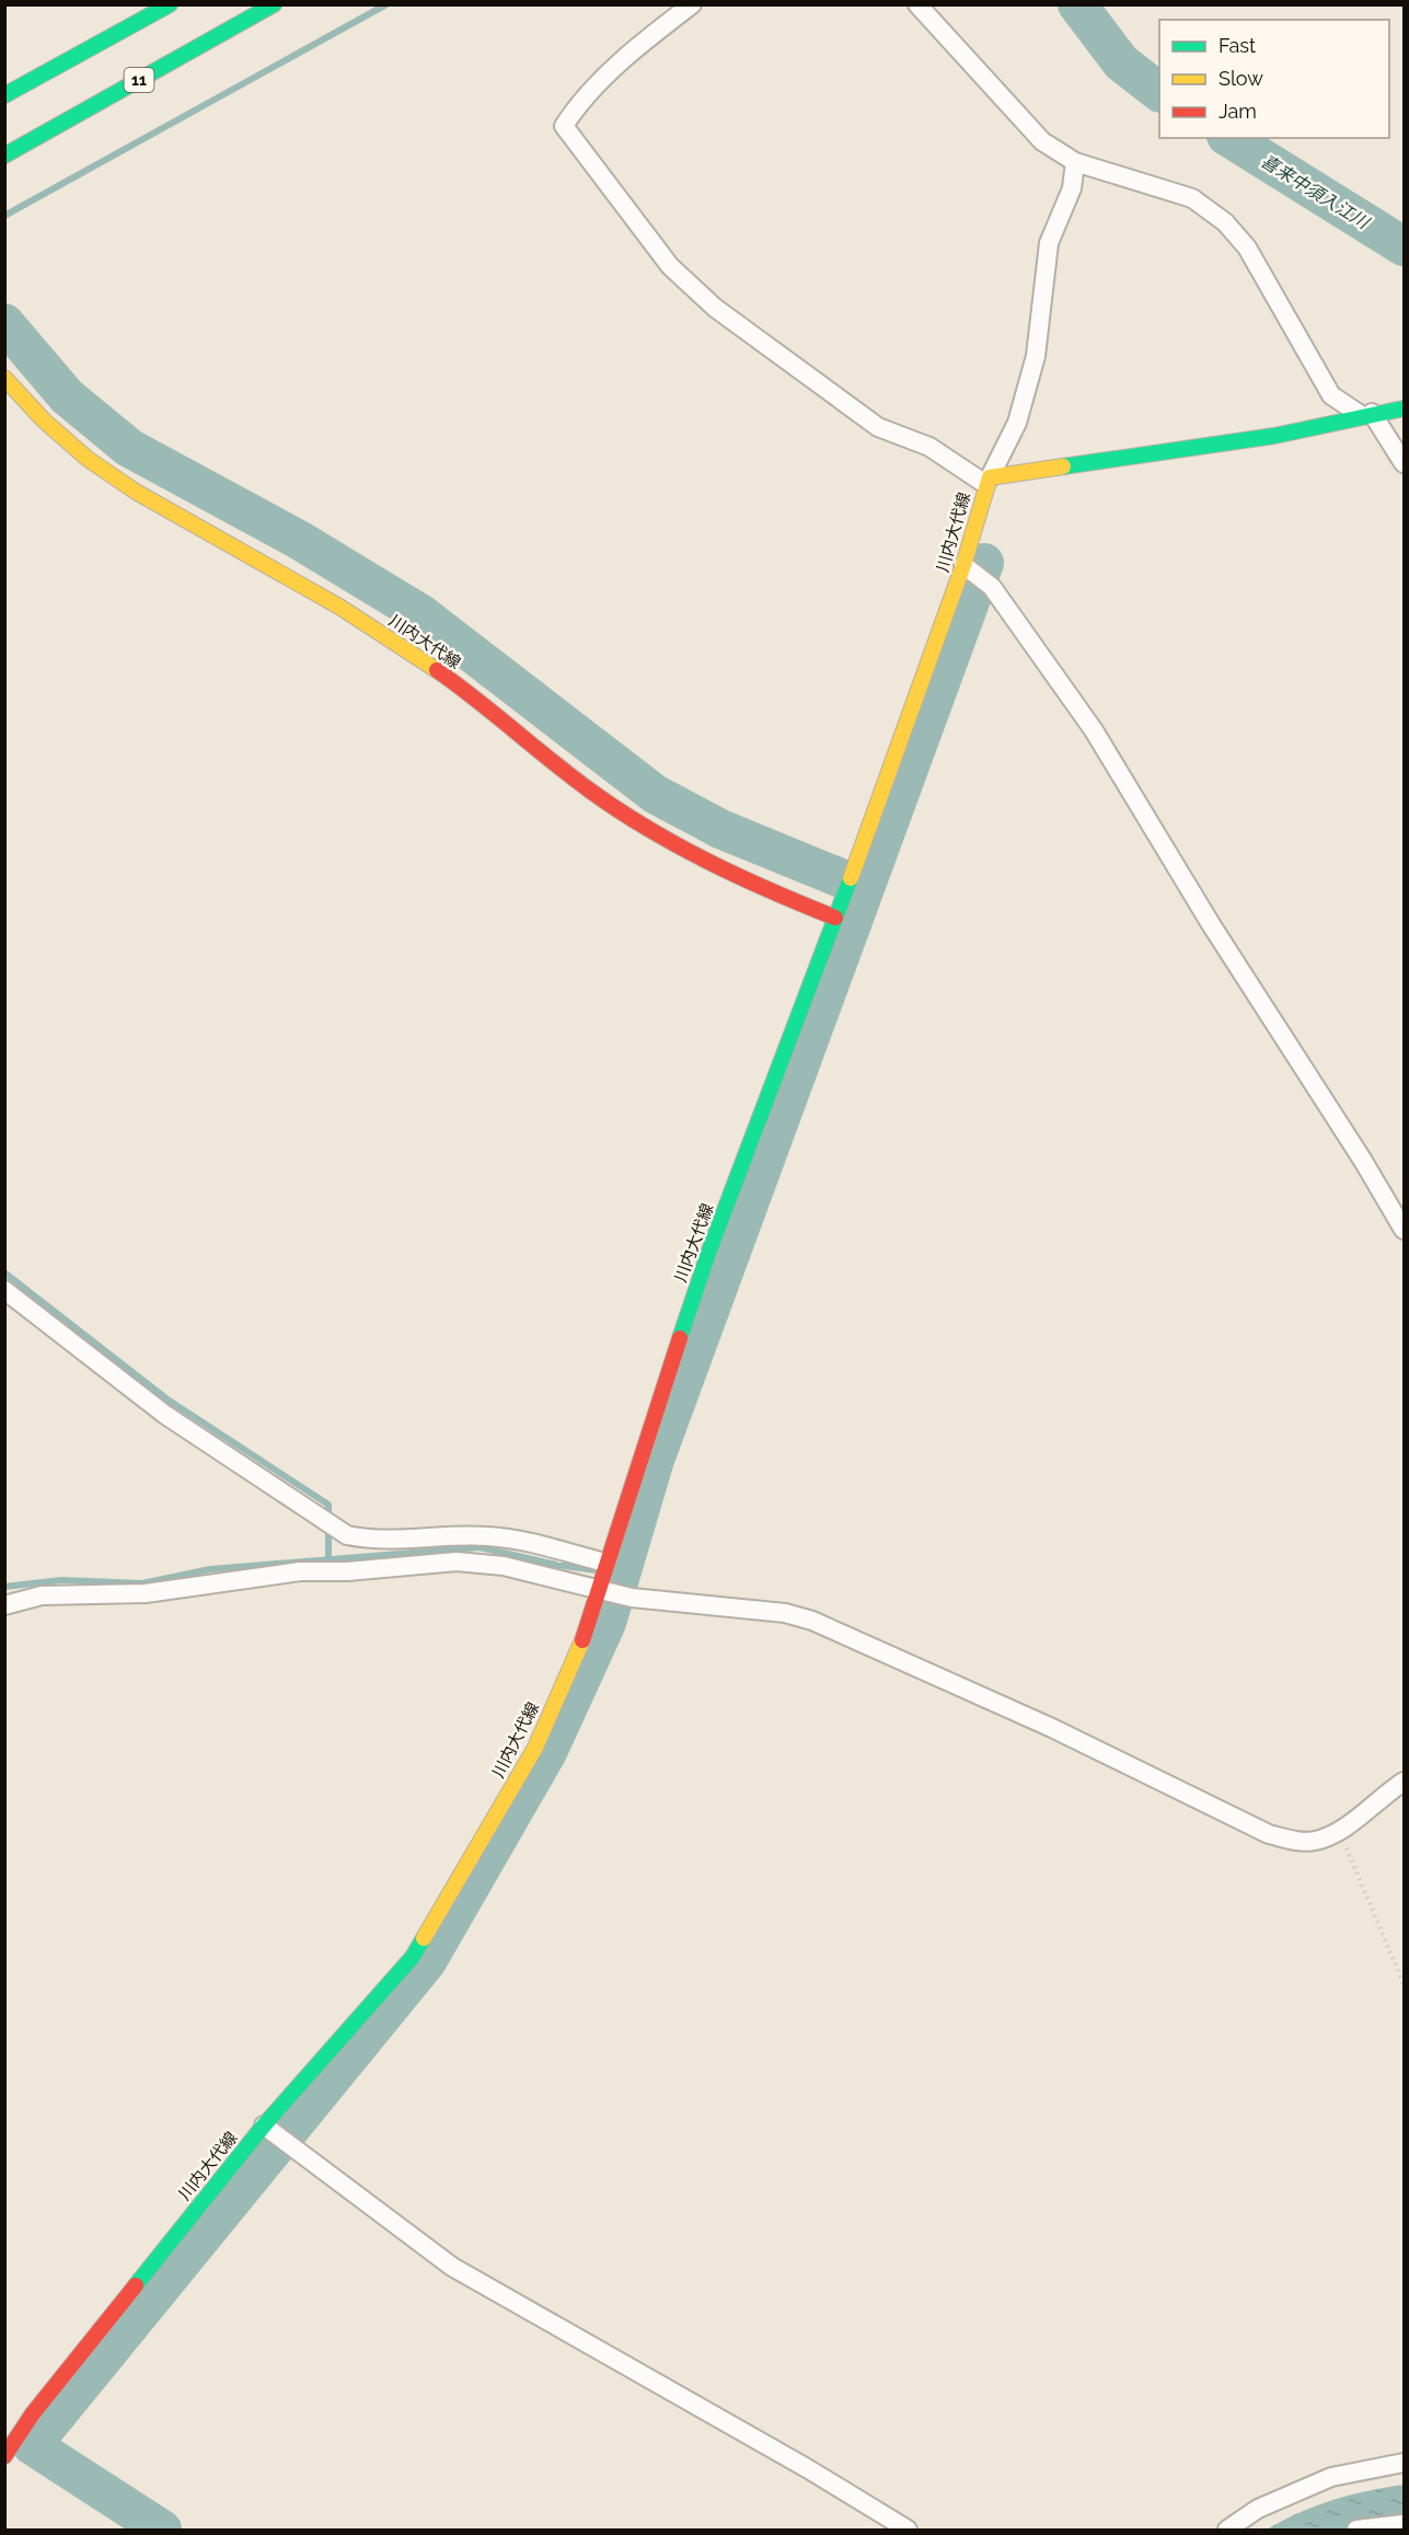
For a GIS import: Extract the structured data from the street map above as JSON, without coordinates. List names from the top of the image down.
{
  "streets": {
    "main road": ["11", "川内大代線"]
  },
  "water": ["喜来中須入江川"],
  "legend": ["Fast", "Slow", "Jam"]
}
